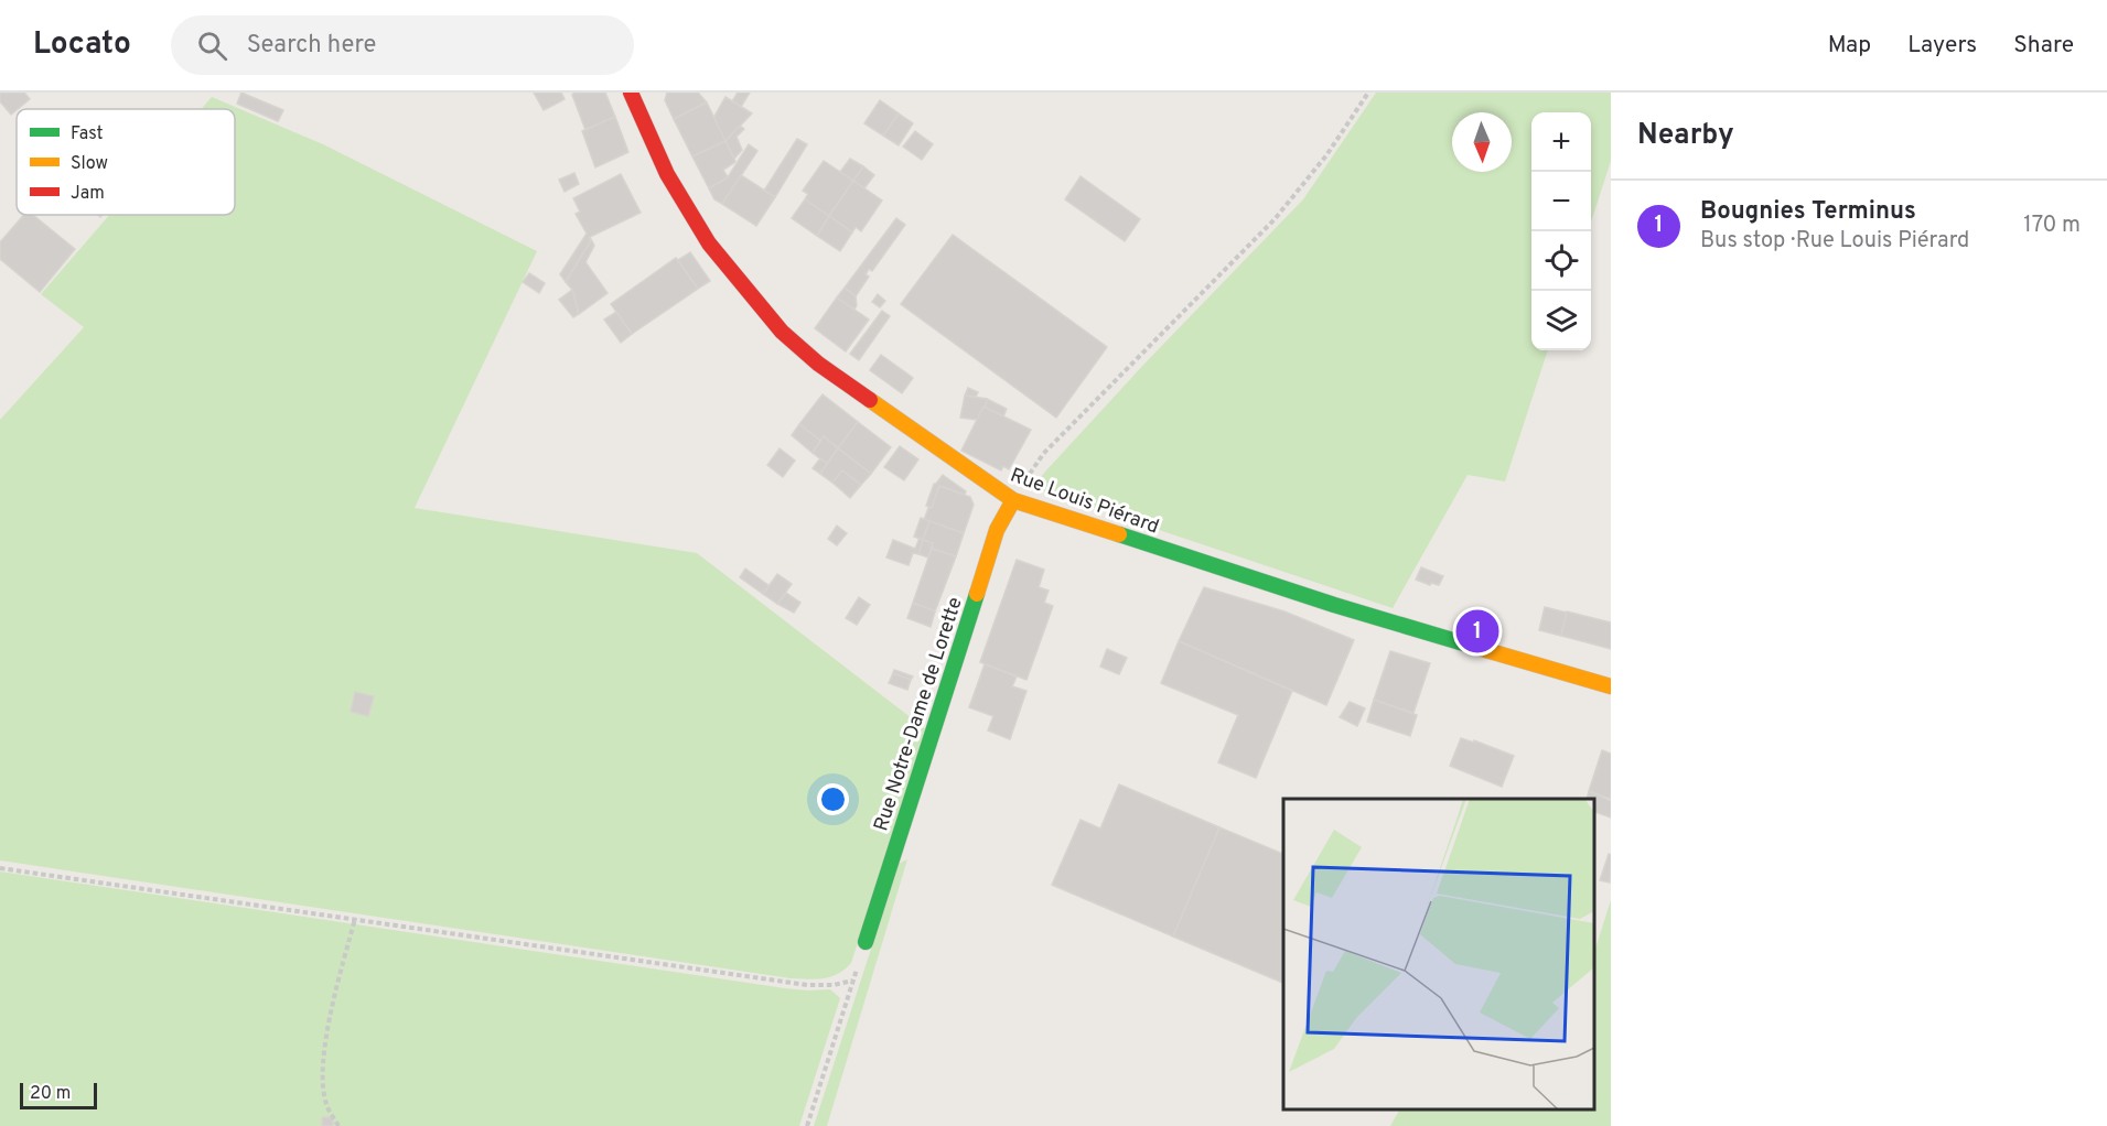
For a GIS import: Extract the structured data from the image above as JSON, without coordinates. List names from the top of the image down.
{
  "streets": {
    "street": ["Rue Louis Piérard", "Rue Notre-Dame de Lorette"]
  },
  "crossings": [
    ["Rue Louis Piérard", "Rue Notre-Dame de Lorette"]
  ],
  "legend": ["Fast", "Slow", "Jam"],
  "scale_bar": "20 m",
  "north": "bottom",
  "page": {
    "header": "Locato",
    "search": "Search here",
    "nav": ["Map", "Layers", "Share"],
    "heading": "Nearby",
    "map_buttons": ["+", "−"],
    "list": [
      {
        "mark": "1",
        "name": "Bougnies Terminus",
        "note": "Bus stop · Rue Louis Piérard",
        "value": "170 m"
      }
    ],
    "pins": "1",
    "scale": "20 m"
  }
}
